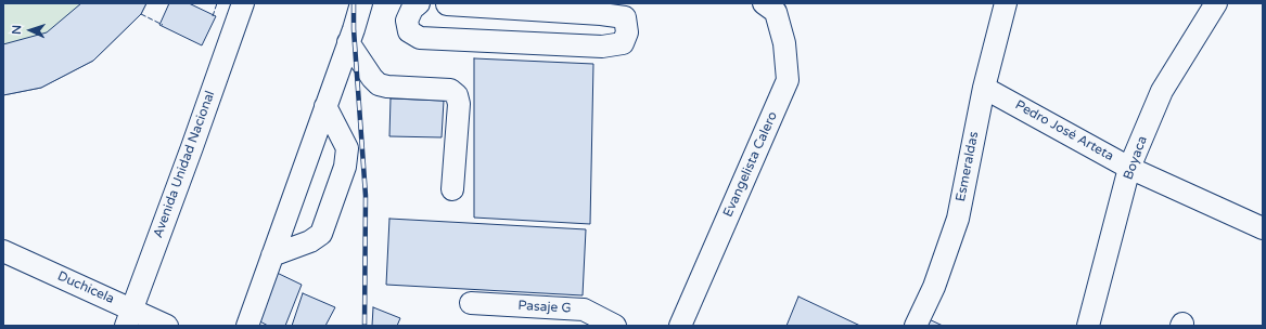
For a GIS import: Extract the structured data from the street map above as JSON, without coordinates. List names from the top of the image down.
{
  "streets": {
    "street": [
      "Pedro José Arteta",
      "Boyaca",
      "Avenida Unidad Nacional",
      "Evangelista Calero",
      "Esmeraldas",
      "Duchicela",
      "Pasaje G"
    ]
  },
  "crossings": [
    ["Pedro José Arteta", "Boyaca"],
    ["Pedro José Arteta", "Esmeraldas"],
    ["Avenida Unidad Nacional", "Duchicela"]
  ],
  "north": "left"
}
